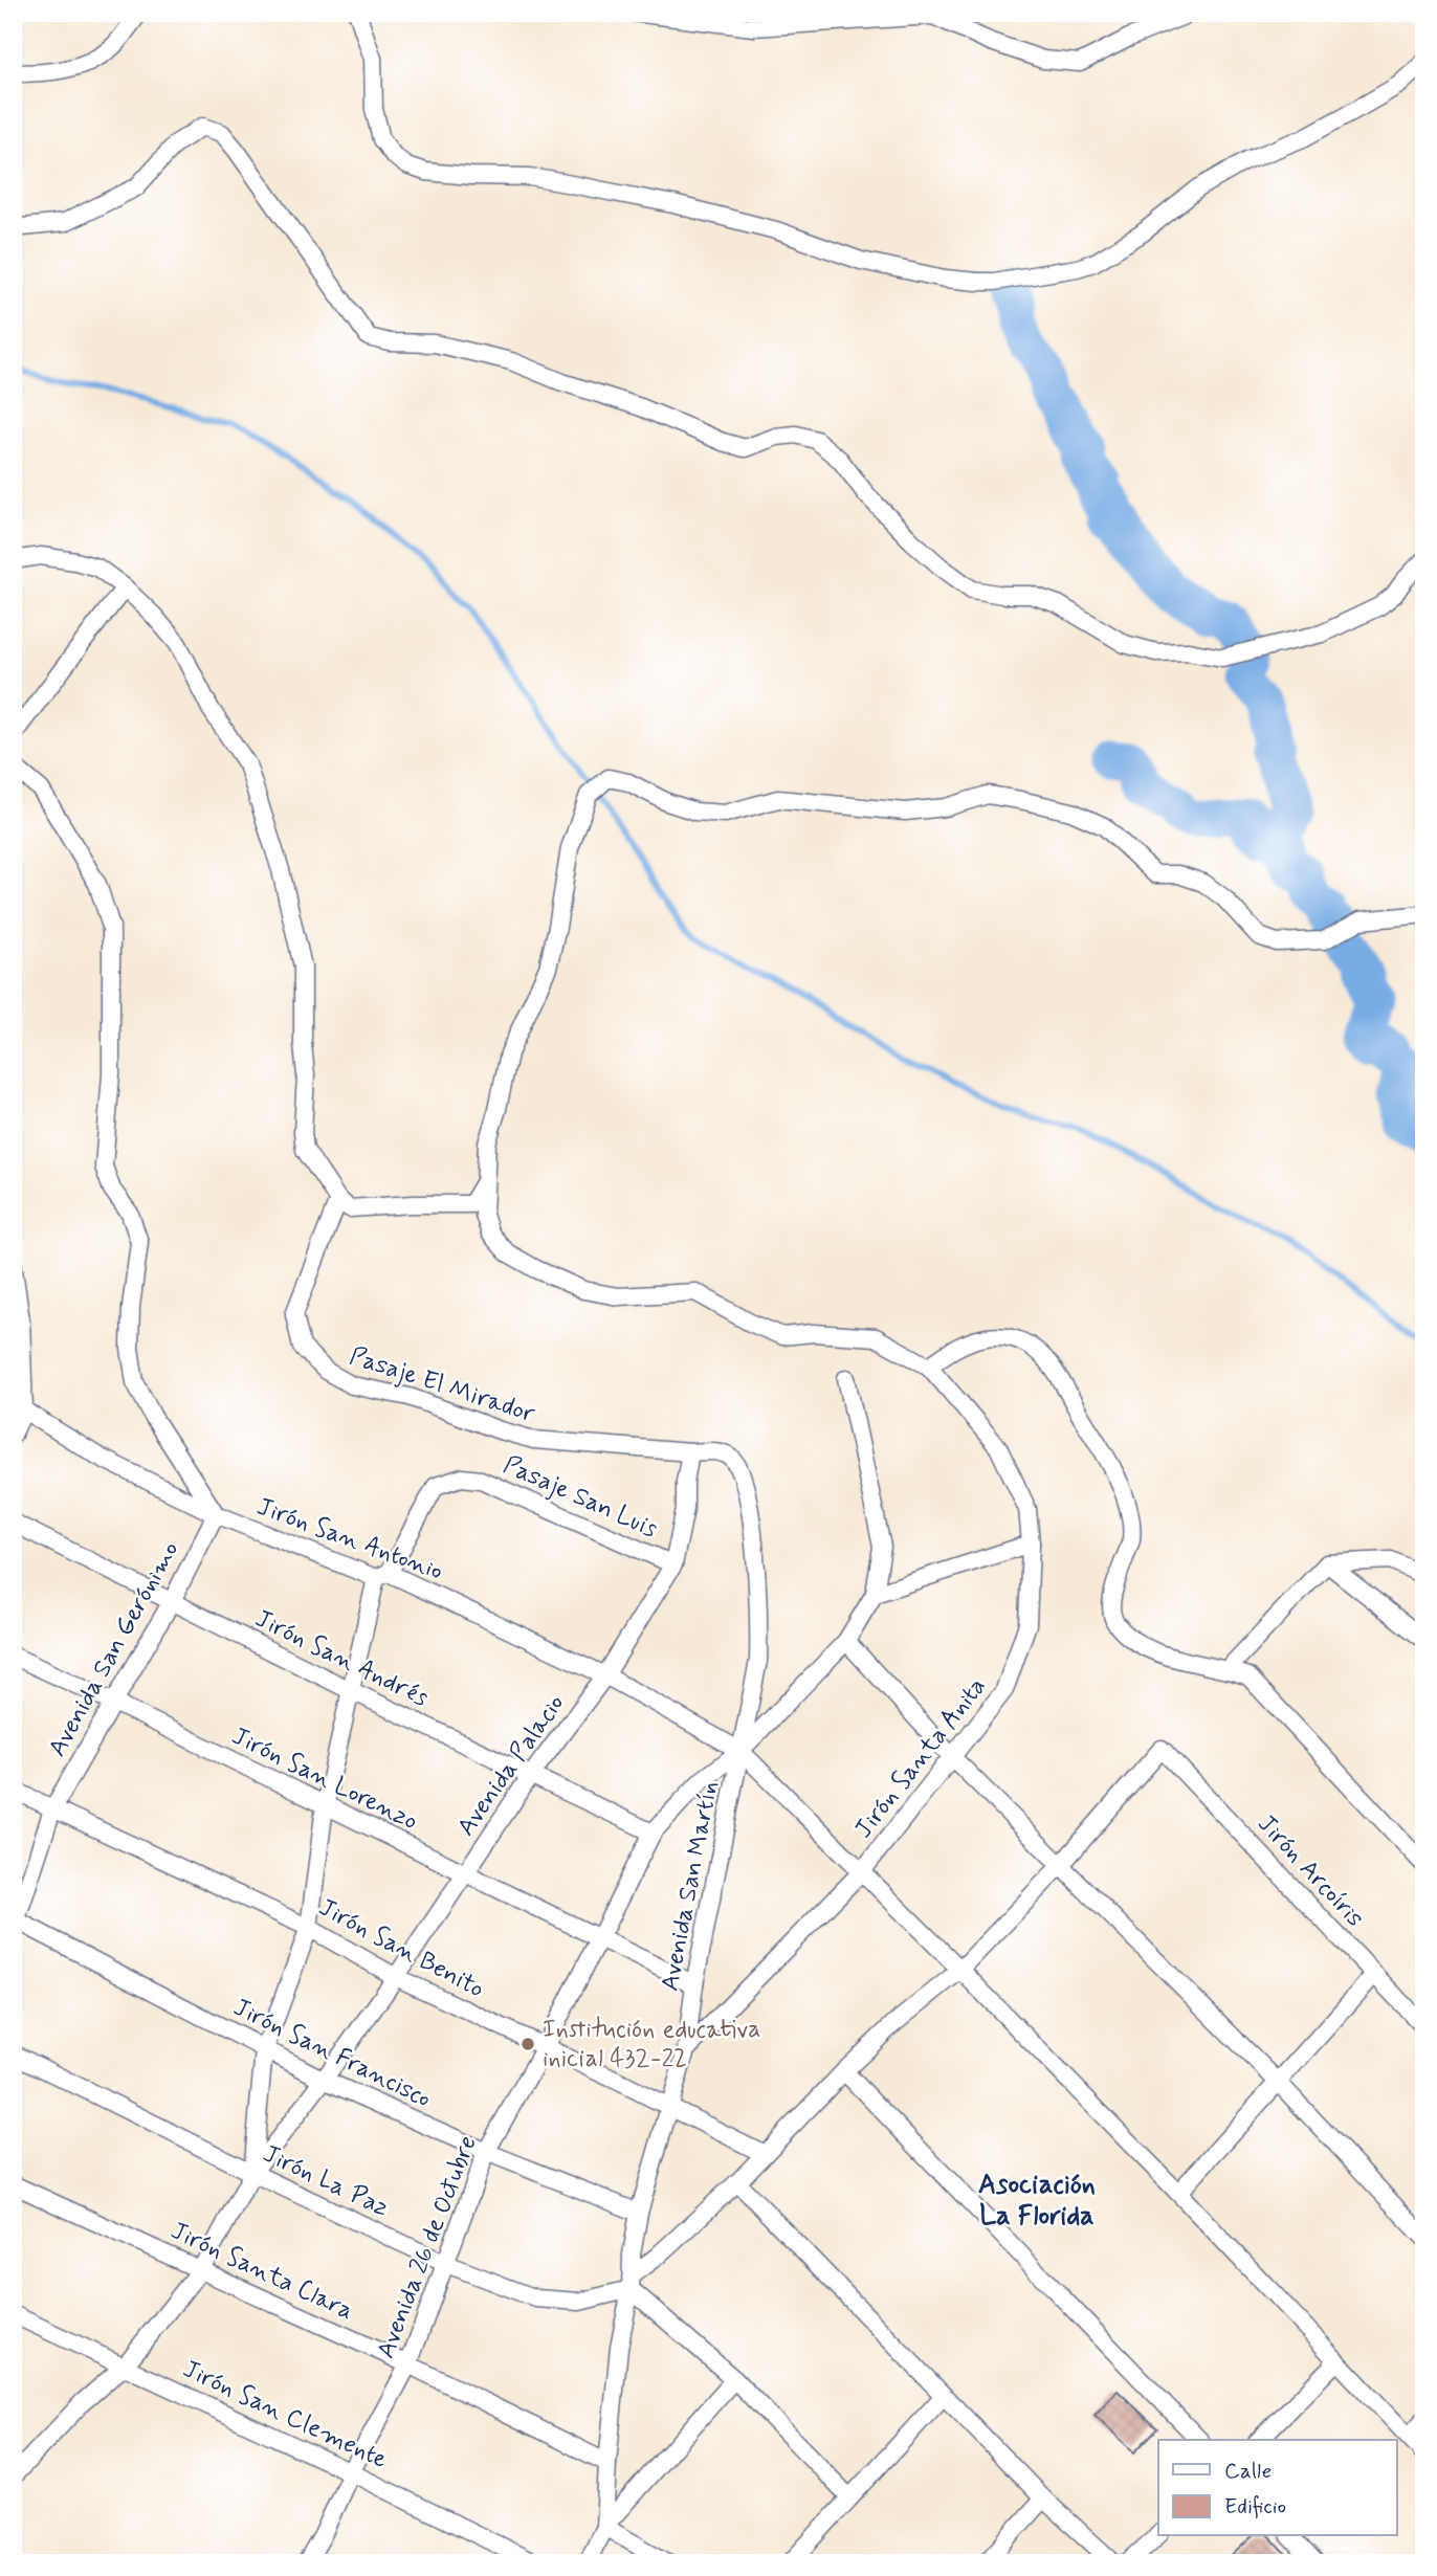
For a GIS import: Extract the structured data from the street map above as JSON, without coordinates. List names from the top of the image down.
{
  "streets": {
    "street": [
      "Pasaje El Mirador",
      "Pasaje San Luis",
      "Jirón San Antonio",
      "Avenida San Gerónimo",
      "Jirón San Andrés",
      "Jirón Santa Anita",
      "Avenida Palacio",
      "Jirón San Lorenzo",
      "Jirón Arcoíris",
      "Avenida San Martín",
      "Jirón San Benito",
      "Jirón San Francisco",
      "Jirón La Paz",
      "Avenida 26 de Octubre",
      "Jirón Santa Clara",
      "Jirón San Clemente"
    ]
  },
  "crossings": [
    ["Pasaje El Mirador", "Avenida Palacio"],
    ["Pasaje San Luis", "Jirón San Antonio"],
    ["Pasaje San Luis", "Jirón San Andrés"],
    ["Pasaje San Luis", "Avenida Palacio"],
    ["Pasaje San Luis", "Jirón San Lorenzo"],
    ["Pasaje San Luis", "Jirón San Benito"],
    ["Pasaje San Luis", "Jirón San Francisco"],
    ["Pasaje San Luis", "Jirón La Paz"],
    ["Jirón San Antonio", "Avenida San Gerónimo"],
    ["Jirón San Antonio", "Jirón Santa Anita"],
    ["Jirón San Antonio", "Avenida Palacio"],
    ["Jirón San Antonio", "Avenida San Martín"],
    ["Jirón San Antonio", "Avenida 26 de Octubre"],
    ["Avenida San Gerónimo", "Jirón San Andrés"],
    ["Avenida San Gerónimo", "Jirón San Lorenzo"],
    ["Avenida San Gerónimo", "Jirón San Benito"],
    ["Avenida San Gerónimo", "Jirón San Francisco"],
    ["Jirón San Andrés", "Avenida Palacio"],
    ["Jirón San Andrés", "Avenida 26 de Octubre"],
    ["Jirón Santa Anita", "Avenida San Martín"],
    ["Avenida Palacio", "Jirón San Lorenzo"],
    ["Avenida Palacio", "Jirón San Benito"],
    ["Avenida Palacio", "Jirón San Francisco"],
    ["Avenida Palacio", "Jirón La Paz"],
    ["Avenida Palacio", "Jirón Santa Clara"],
    ["Avenida Palacio", "Jirón San Clemente"],
    ["Jirón San Lorenzo", "Avenida San Martín"],
    ["Jirón San Lorenzo", "Avenida 26 de Octubre"],
    ["Avenida San Martín", "Jirón San Benito"],
    ["Avenida San Martín", "Jirón San Francisco"],
    ["Avenida San Martín", "Jirón La Paz"],
    ["Avenida San Martín", "Avenida 26 de Octubre"],
    ["Avenida San Martín", "Jirón Santa Clara"],
    ["Jirón San Benito", "Avenida 26 de Octubre"],
    ["Jirón San Francisco", "Avenida 26 de Octubre"],
    ["Jirón La Paz", "Avenida 26 de Octubre"],
    ["Avenida 26 de Octubre", "Jirón Santa Clara"],
    ["Avenida 26 de Octubre", "Jirón San Clemente"]
  ],
  "districts": ["Asociación La Florida"],
  "places": ["Institución educativa inicial 432-22"],
  "legend": ["Calle", "Edificio"]
}
